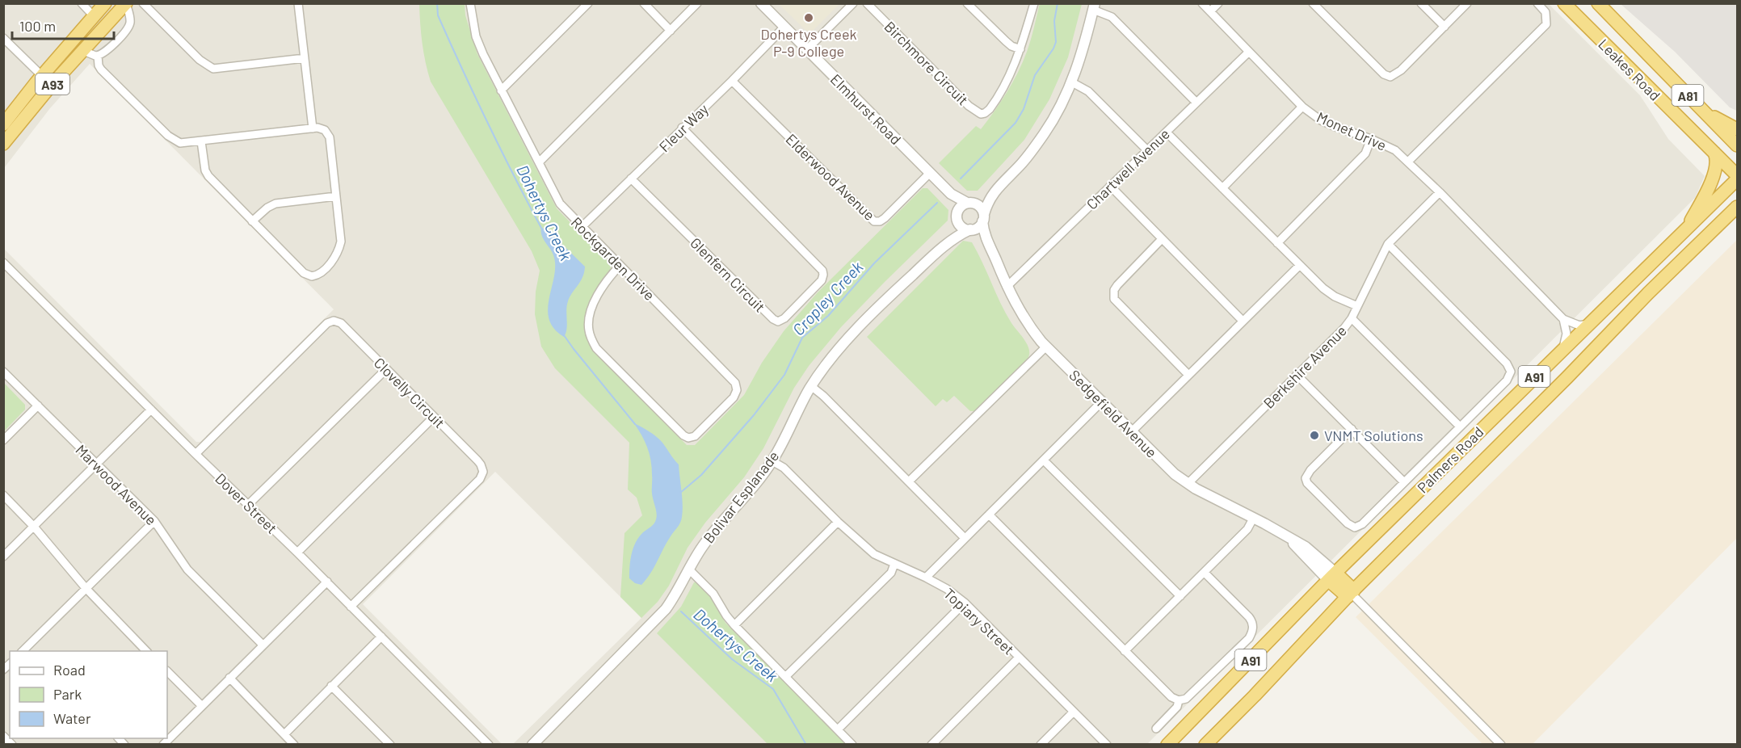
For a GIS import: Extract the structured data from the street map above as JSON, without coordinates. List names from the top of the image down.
{
  "streets": {
    "highway": [
      "Leakes Road",
      "A93",
      "A81",
      "A91",
      "Palmers Road"
    ],
    "street": [
      "Birchmore Circuit",
      "Elmhurst Road",
      "Fleur Way",
      "Monet Drive",
      "Chartwell Avenue",
      "Elderwood Avenue",
      "Rockgarden Drive",
      "Glenfern Circuit",
      "Berkshire Avenue",
      "Clovelly Circuit",
      "Sedgefield Avenue",
      "Marwood Avenue",
      "Bolivar Esplanade",
      "Dover Street",
      "Topiary Street"
    ]
  },
  "crossings": [
    ["Elmhurst Road", "Fleur Way"],
    ["Elmhurst Road", "Elderwood Avenue"],
    ["Elmhurst Road", "Sedgefield Avenue"],
    ["Elmhurst Road", "Bolivar Esplanade"],
    ["Fleur Way", "Elderwood Avenue"],
    ["Fleur Way", "Rockgarden Drive"],
    ["Fleur Way", "Glenfern Circuit"],
    ["Monet Drive", "Chartwell Avenue"],
    ["Monet Drive", "Berkshire Avenue"],
    ["Chartwell Avenue", "Sedgefield Avenue"],
    ["Berkshire Avenue", "Sedgefield Avenue"],
    ["Clovelly Circuit", "Dover Street"],
    ["Sedgefield Avenue", "Palmers Road"],
    ["Sedgefield Avenue", "Bolivar Esplanade"],
    ["Bolivar Esplanade", "Topiary Street"]
  ],
  "water": ["Dohertys Creek", "Cropley Creek"],
  "places": ["Dohertys Creek P-9 College", "VNMT Solutions"],
  "legend": ["Road", "Park", "Water"],
  "scale_bar": "100 m"
}
